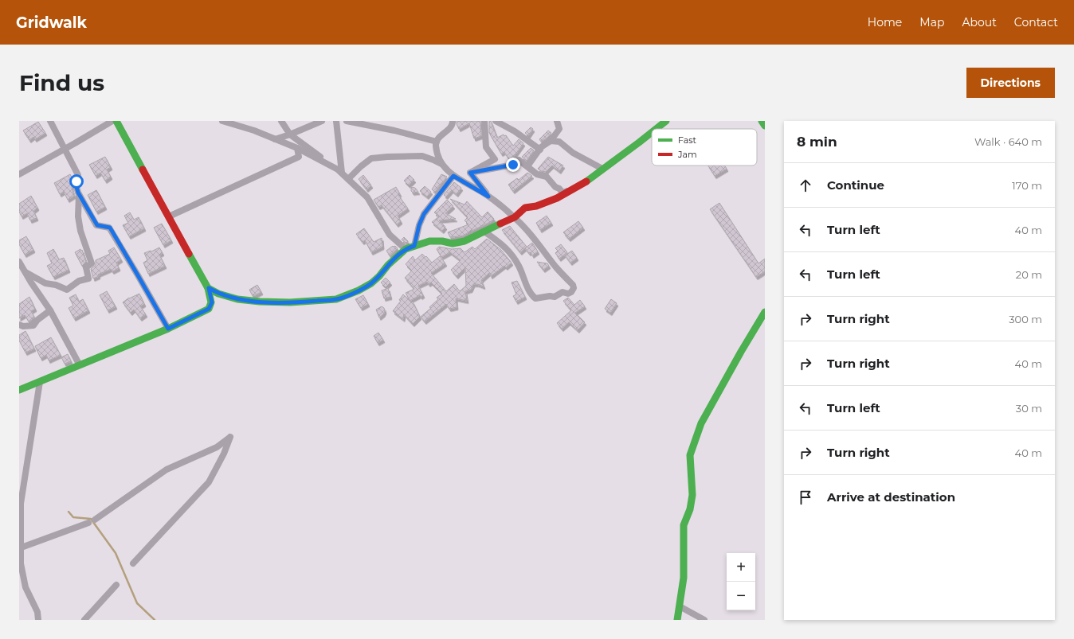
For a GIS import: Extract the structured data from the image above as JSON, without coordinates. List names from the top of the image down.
{
  "legend": ["Fast", "Jam"],
  "page": {
    "header": "Gridwalk",
    "nav": [
      "Home",
      "Map",
      "About",
      "Contact"
    ],
    "buttons": "Directions",
    "title": "Find us",
    "heading": ["8 min", "Walk · 640 m"],
    "list": [
      ["Continue", "170 m"],
      ["Turn left", "40 m"],
      ["Turn left", "20 m"],
      ["Turn right", "300 m"],
      ["Turn right", "40 m"],
      ["Turn left", "30 m"],
      ["Turn right", "40 m"],
      "Arrive at destination"
    ],
    "map_buttons": ["+", "−"]
  }
}
